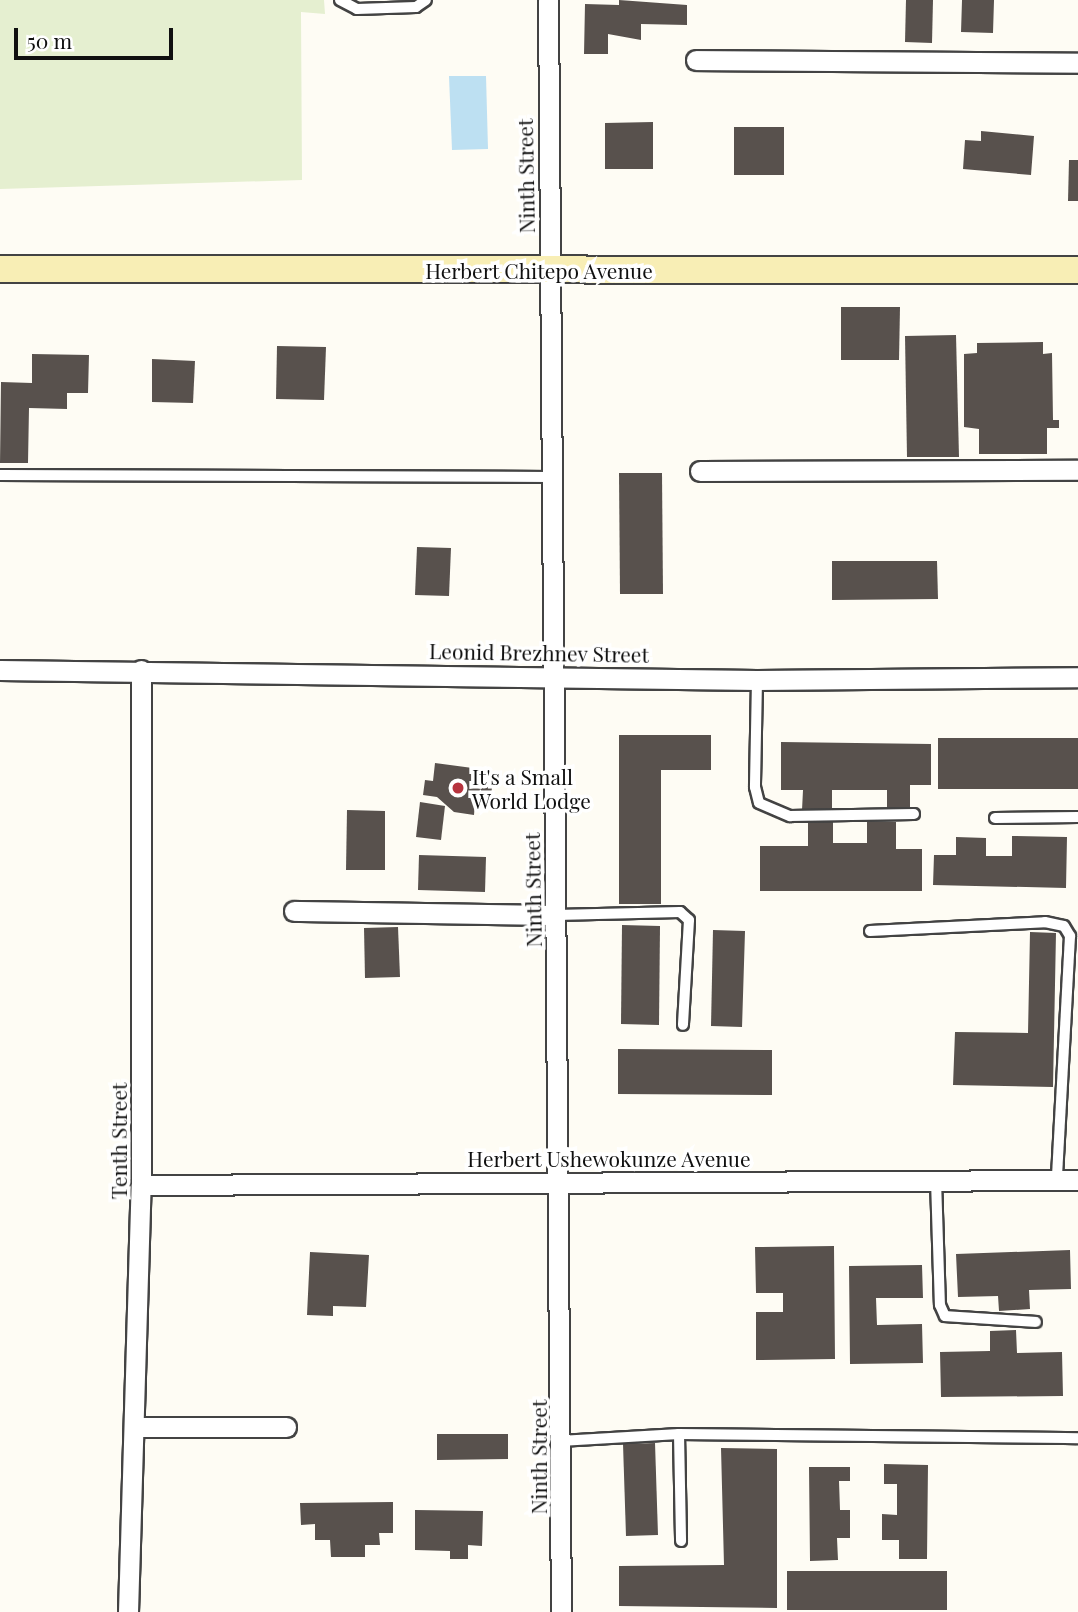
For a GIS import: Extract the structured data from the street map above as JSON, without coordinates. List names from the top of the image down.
{
  "streets": {
    "main road": ["Herbert Chitepo Avenue"],
    "street": [
      "Ninth Street",
      "Leonid Brezhnev Street",
      "Tenth Street",
      "Herbert Ushewokunze Avenue"
    ]
  },
  "crossings": [
    ["Ninth Street", "Herbert Chitepo Avenue"],
    ["Ninth Street", "Leonid Brezhnev Street"],
    ["Ninth Street", "Herbert Ushewokunze Avenue"],
    ["Leonid Brezhnev Street", "Tenth Street"],
    ["Tenth Street", "Herbert Ushewokunze Avenue"]
  ],
  "places": ["It's a Small World Lodge"],
  "scale_bar": "50 m"
}
